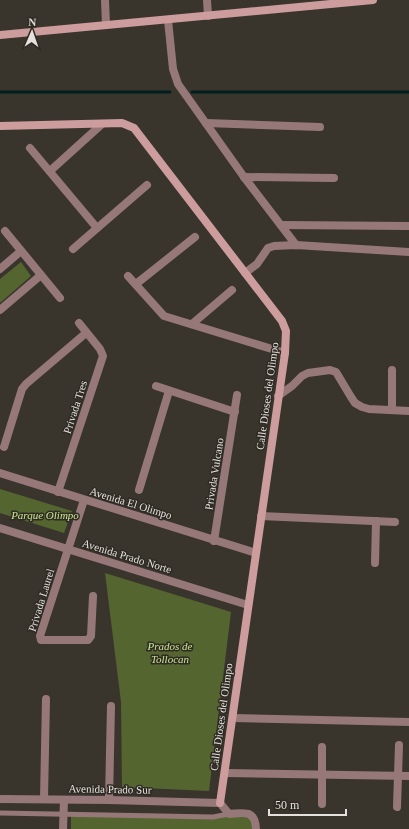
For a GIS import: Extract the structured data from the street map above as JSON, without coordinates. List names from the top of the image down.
{
  "streets": {
    "main road": ["Calle Dioses del Olimpo"],
    "street": [
      "Privada Tres",
      "Privada Vulcano",
      "Avenida El Olimpo",
      "Avenida Prado Norte",
      "Privada Laurel",
      "Avenida Prado Sur"
    ]
  },
  "crossings": [
    ["Calle Dioses del Olimpo", "Avenida El Olimpo"],
    ["Calle Dioses del Olimpo", "Avenida Prado Norte"],
    ["Calle Dioses del Olimpo", "Avenida Prado Sur"],
    ["Privada Tres", "Avenida El Olimpo"],
    ["Privada Vulcano", "Avenida El Olimpo"],
    ["Avenida El Olimpo", "Privada Laurel"],
    ["Avenida Prado Norte", "Privada Laurel"]
  ],
  "parks": ["Parque Olimpo", "Prados de Tollocan"],
  "scale_bar": "50 m",
  "north": "top"
}
